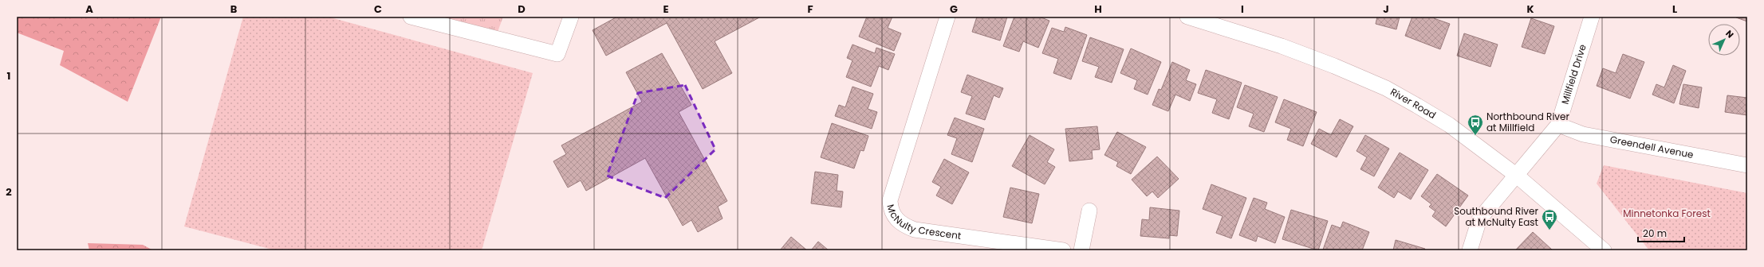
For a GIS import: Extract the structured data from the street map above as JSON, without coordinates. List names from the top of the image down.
{
  "streets": {
    "street": [
      "Millfield Drive",
      "River Road",
      "Greendell Avenue",
      "McNulty Crescent"
    ]
  },
  "crossings": [
    ["Millfield Drive", "River Road"],
    ["Millfield Drive", "Greendell Avenue"]
  ],
  "parks": ["Minnetonka Forest"],
  "places": {
    "bus stop": ["Northbound River at Millfield", "Southbound River at McNulty East"]
  },
  "scale_bar": "20 m",
  "north": "top right",
  "grid": {
    "columns": [
      "A",
      "B",
      "C",
      "D",
      "E",
      "F",
      "G",
      "H",
      "I",
      "J",
      "K",
      "L"
    ],
    "rows": ["1", "2"]
  }
}
